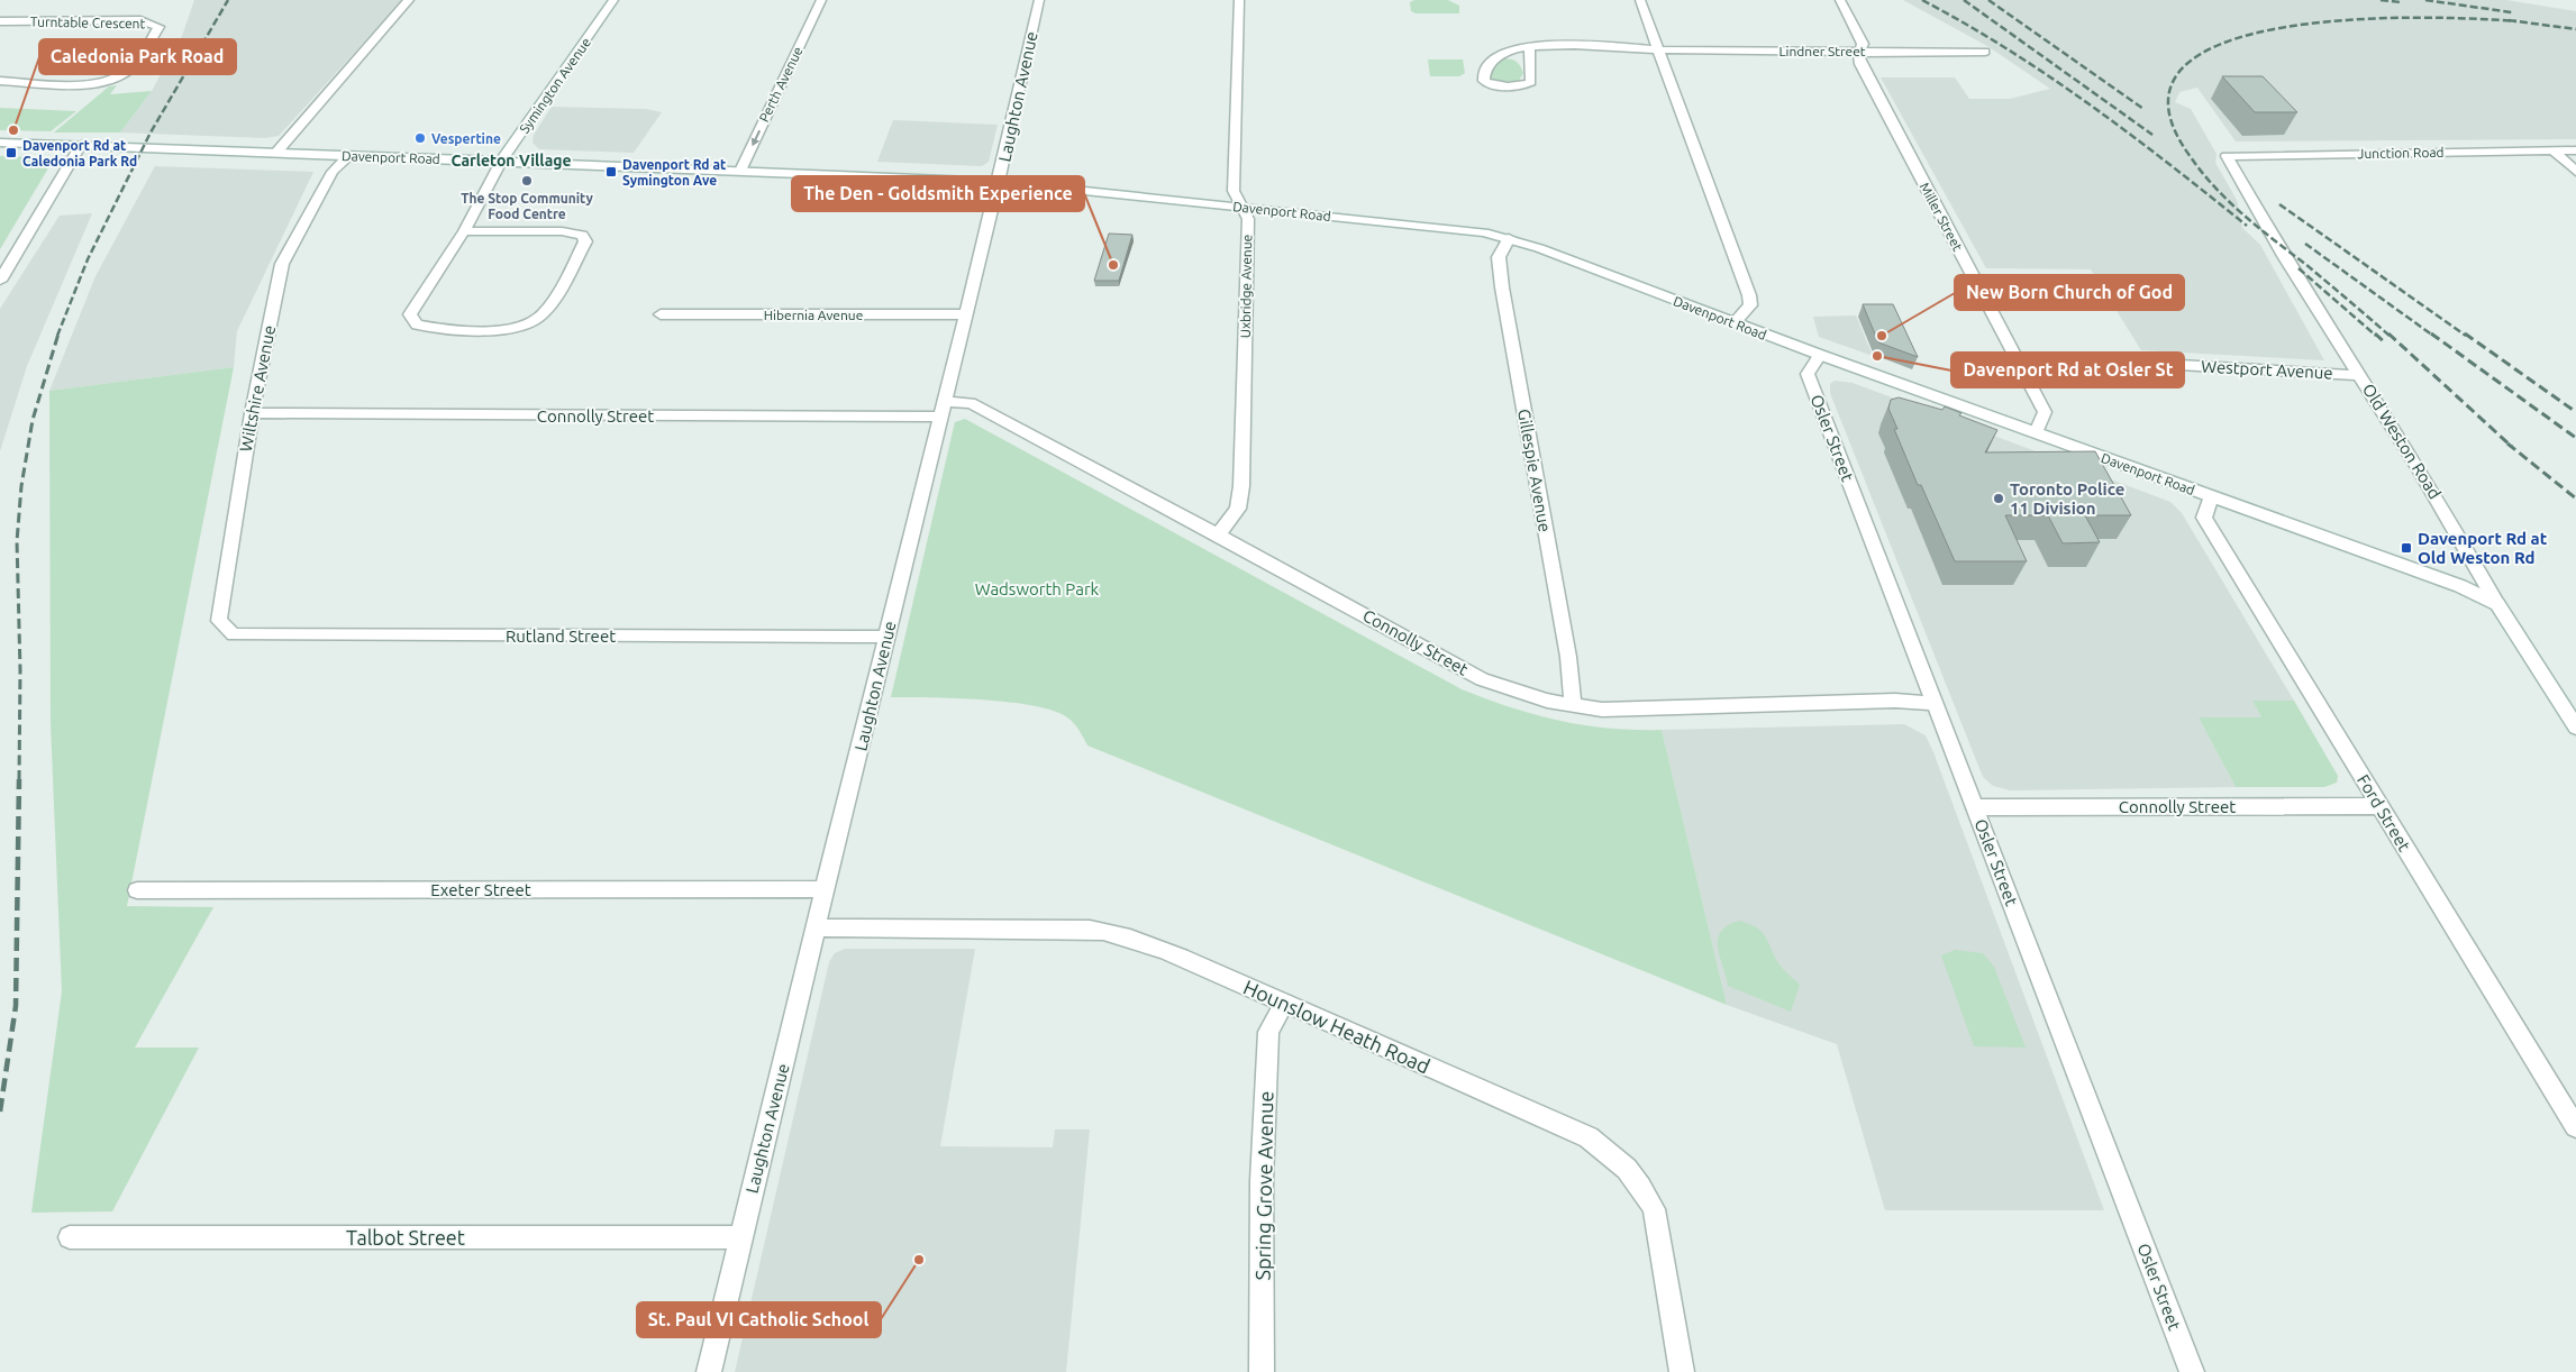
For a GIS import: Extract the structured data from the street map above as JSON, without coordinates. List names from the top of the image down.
{
  "streets": {
    "street": [
      "Turntable Crescent",
      "Lindner Street",
      "Perth Avenue",
      "Symington Avenue",
      "Laughton Avenue",
      "Junction Road",
      "Davenport Road",
      "Miller Street",
      "Uxbridge Avenue",
      "Hibernia Avenue",
      "Westport Avenue",
      "Wiltshire Avenue",
      "Connolly Street",
      "Osler Street",
      "Old Weston Road",
      "Gillespie Avenue",
      "Rutland Street",
      "Ford Street",
      "Exeter Street",
      "Hounslow Heath Road",
      "Spring Grove Avenue",
      "Talbot Street"
    ]
  },
  "crossings": [
    ["Lindner Street", "Miller Street"],
    ["Perth Avenue", "Davenport Road"],
    ["Symington Avenue", "Davenport Road"],
    ["Laughton Avenue", "Davenport Road"],
    ["Laughton Avenue", "Hibernia Avenue"],
    ["Laughton Avenue", "Connolly Street"],
    ["Laughton Avenue", "Rutland Street"],
    ["Laughton Avenue", "Exeter Street"],
    ["Laughton Avenue", "Hounslow Heath Road"],
    ["Laughton Avenue", "Talbot Street"],
    ["Junction Road", "Old Weston Road"],
    ["Davenport Road", "Miller Street"],
    ["Davenport Road", "Uxbridge Avenue"],
    ["Davenport Road", "Wiltshire Avenue"],
    ["Davenport Road", "Osler Street"],
    ["Davenport Road", "Old Weston Road"],
    ["Davenport Road", "Gillespie Avenue"],
    ["Davenport Road", "Ford Street"],
    ["Uxbridge Avenue", "Connolly Street"],
    ["Westport Avenue", "Old Weston Road"],
    ["Wiltshire Avenue", "Connolly Street"],
    ["Wiltshire Avenue", "Rutland Street"],
    ["Connolly Street", "Osler Street"],
    ["Connolly Street", "Gillespie Avenue"],
    ["Connolly Street", "Ford Street"],
    ["Hounslow Heath Road", "Spring Grove Avenue"]
  ],
  "one_way": ["Perth Avenue"],
  "districts": ["Carleton Village"],
  "parks": ["Wadsworth Park"],
  "places": {
    "other": [
      "Caledonia Park Road",
      "Vespertine",
      "The Stop Community Food Centre",
      "The Den - Goldsmith Experience",
      "New Born Church of God",
      "Davenport Rd at Osler St",
      "Toronto Police 11 Division",
      "St. Paul VI Catholic School"
    ],
    "transit": ["Davenport Rd at Caledonia Park Rd", "Davenport Rd at Symington Ave", "Davenport Rd at Old Weston Rd"]
  }
}
